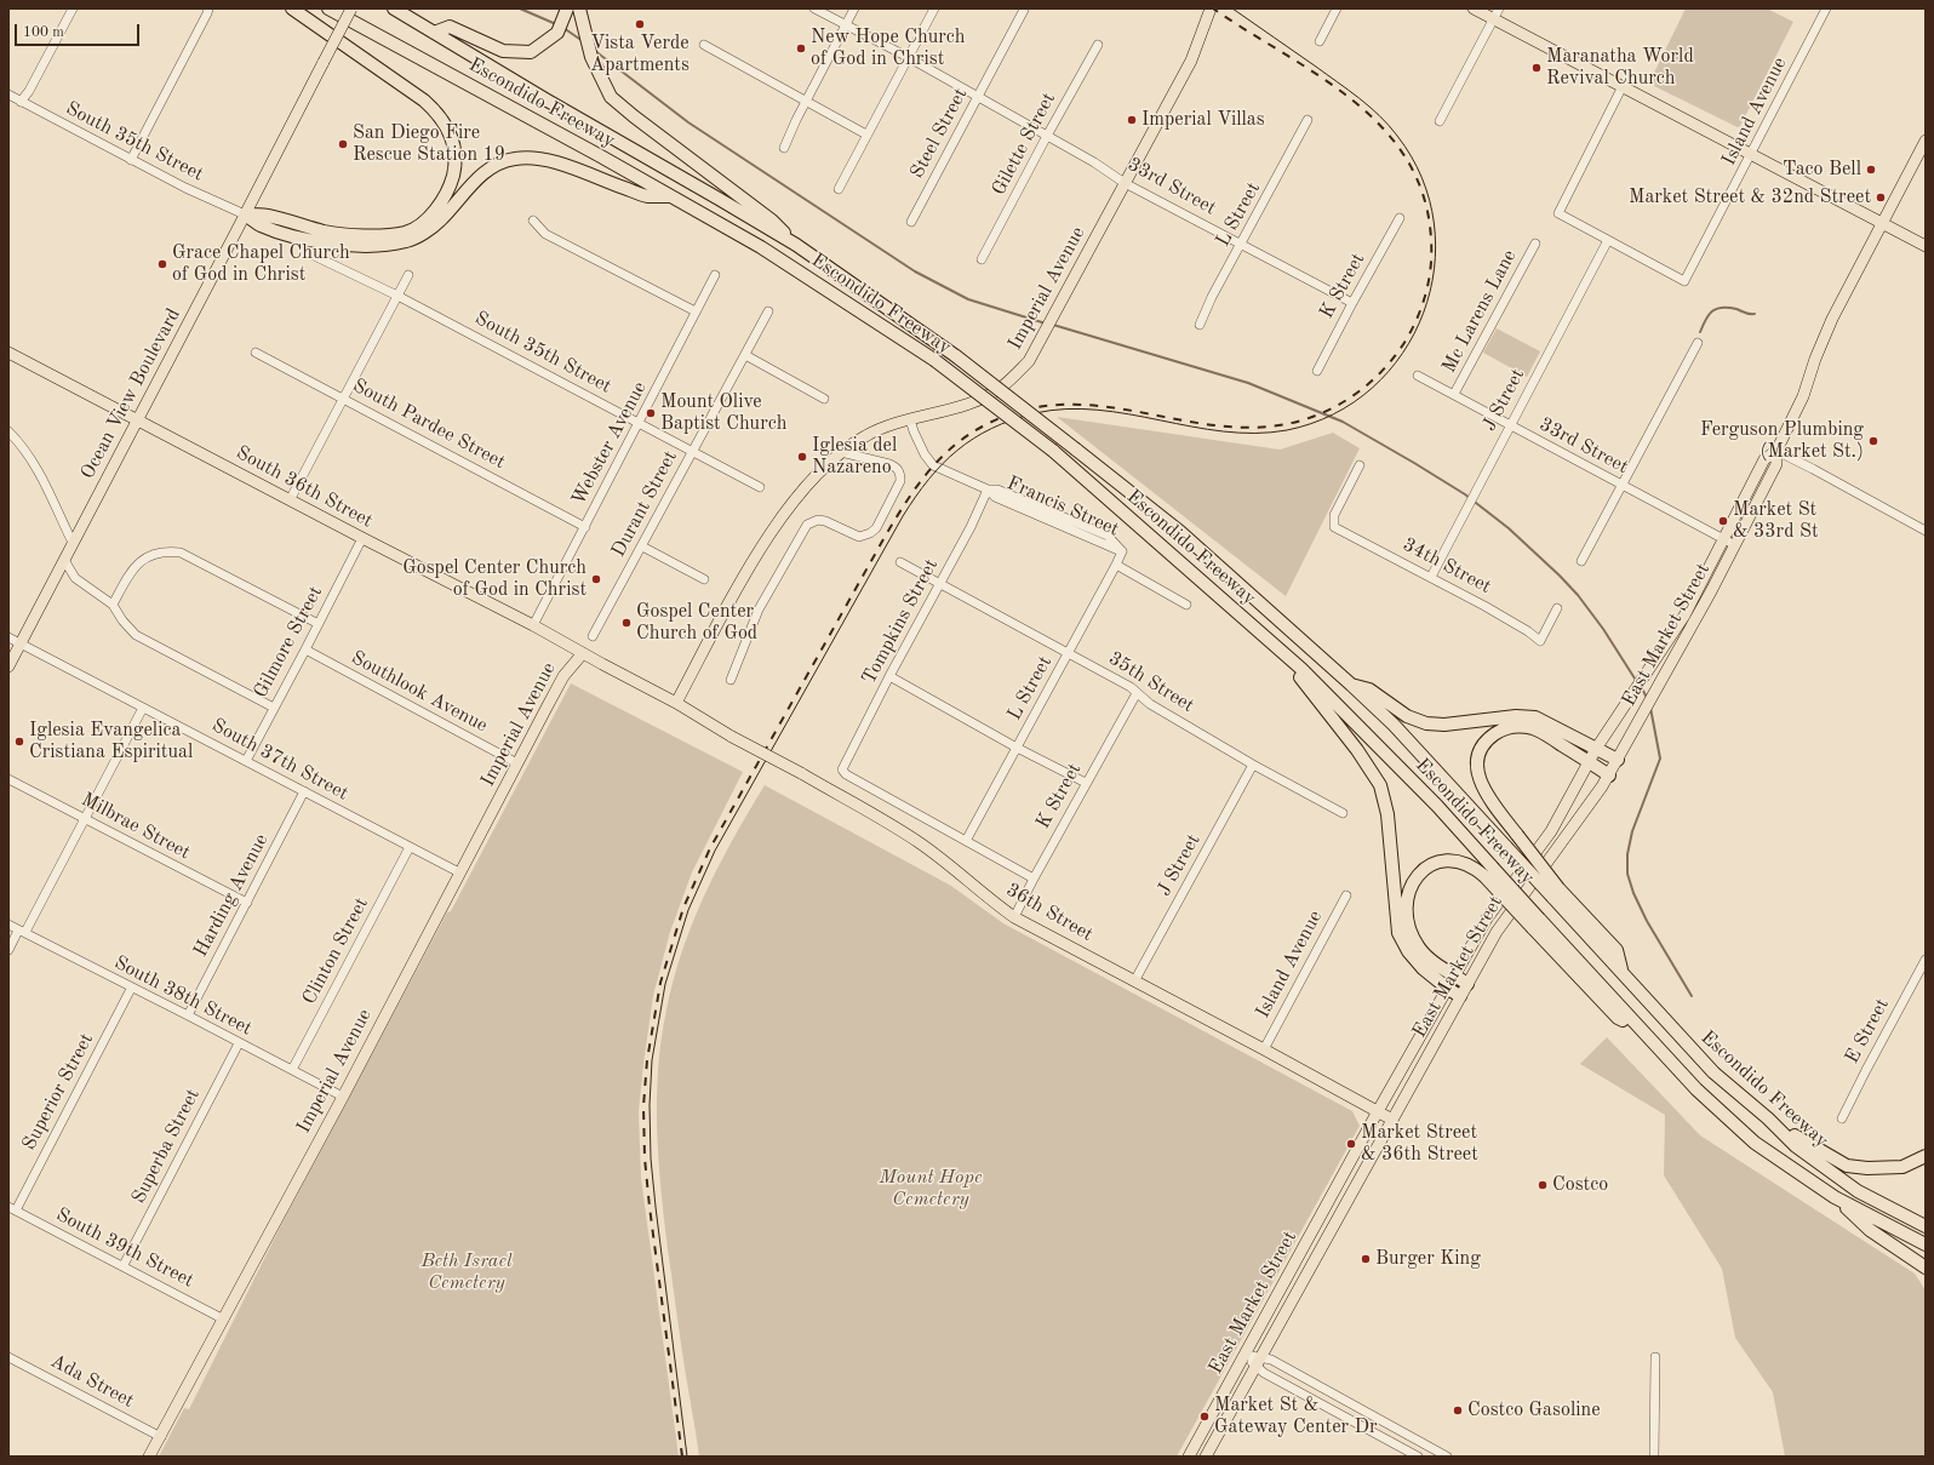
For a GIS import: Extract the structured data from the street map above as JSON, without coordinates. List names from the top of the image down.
{
  "streets": {
    "highway": ["Escondido Freeway"],
    "main road": [
      "Imperial Avenue",
      "Ocean View Boulevard",
      "South 36th Street",
      "East Market Street",
      "36th Street"
    ],
    "street": [
      "Island Avenue",
      "Steel Street",
      "South 35th Street",
      "Gilette Street",
      "33rd Street",
      "L Street",
      "K Street",
      "Mc Larens Lane",
      "J Street",
      "South Pardee Street",
      "Webster Avenue",
      "Durant Street",
      "Francis Street",
      "34th Street",
      "Tompkins Street",
      "Gilmore Street",
      "35th Street",
      "Southlook Avenue",
      "South 37th Street",
      "Milbrae Street",
      "Harding Avenue",
      "Clinton Street",
      "South 38th Street",
      "E Street",
      "Superior Street",
      "Superba Street",
      "South 39th Street",
      "Ada Street"
    ]
  },
  "crossings": [
    ["Island Avenue", "J Street"],
    ["Island Avenue", "36th Street"],
    ["Steel Street", "33rd Street"],
    ["South 35th Street", "Ocean View Boulevard"],
    ["South 35th Street", "Webster Avenue"],
    ["South 35th Street", "Durant Street"],
    ["Gilette Street", "33rd Street"],
    ["33rd Street", "L Street"],
    ["33rd Street", "K Street"],
    ["33rd Street", "Imperial Avenue"],
    ["33rd Street", "Mc Larens Lane"],
    ["33rd Street", "J Street"],
    ["33rd Street", "East Market Street"],
    ["L Street", "Francis Street"],
    ["L Street", "35th Street"],
    ["L Street", "36th Street"],
    ["K Street", "35th Street"],
    ["K Street", "36th Street"],
    ["Imperial Avenue", "South 36th Street"],
    ["Imperial Avenue", "Francis Street"],
    ["Imperial Avenue", "Southlook Avenue"],
    ["Imperial Avenue", "South 37th Street"],
    ["Imperial Avenue", "36th Street"],
    ["Imperial Avenue", "South 38th Street"],
    ["Imperial Avenue", "South 39th Street"],
    ["Imperial Avenue", "Ada Street"],
    ["Ocean View Boulevard", "South 36th Street"],
    ["Ocean View Boulevard", "South 37th Street"],
    ["J Street", "34th Street"],
    ["J Street", "35th Street"],
    ["J Street", "36th Street"],
    ["South Pardee Street", "Webster Avenue"],
    ["Webster Avenue", "South 36th Street"],
    ["South 36th Street", "Gilmore Street"],
    ["Francis Street", "Tompkins Street"],
    ["Tompkins Street", "35th Street"],
    ["Tompkins Street", "36th Street"],
    ["East Market Street", "36th Street"],
    ["Gilmore Street", "Southlook Avenue"],
    ["Gilmore Street", "South 37th Street"],
    ["South 37th Street", "Harding Avenue"],
    ["South 37th Street", "Clinton Street"],
    ["Milbrae Street", "Harding Avenue"],
    ["Harding Avenue", "South 38th Street"],
    ["Clinton Street", "South 38th Street"],
    ["South 38th Street", "Superior Street"],
    ["South 38th Street", "Superba Street"],
    ["Superior Street", "South 39th Street"],
    ["Superba Street", "South 39th Street"]
  ],
  "parks": ["Mount Hope Cemetery", "Beth Israel Cemetery"],
  "places": [
    "Vista Verde Apartments",
    "New Hope Church of God in Christ",
    "Maranatha World Revival Church",
    "Imperial Villas",
    "San Diego Fire Rescue Station 19",
    "Taco Bell",
    "Market Street & 32nd Street",
    "Grace Chapel Church of God in Christ",
    "Mount Olive Baptist Church",
    "Ferguson Plumbing (Market St.)",
    "Iglesia del Nazareno",
    "Market St & 33rd St",
    "Gospel Center Church of God in Christ",
    "Gospel Center Church of God",
    "Iglesia Evangelica Cristiana Espiritual",
    "Market Street & 36th Street",
    "Costco",
    "Burger King",
    "Costco Gasoline",
    "Market St & Gateway Center Dr"
  ],
  "scale_bar": "100 m"
}
